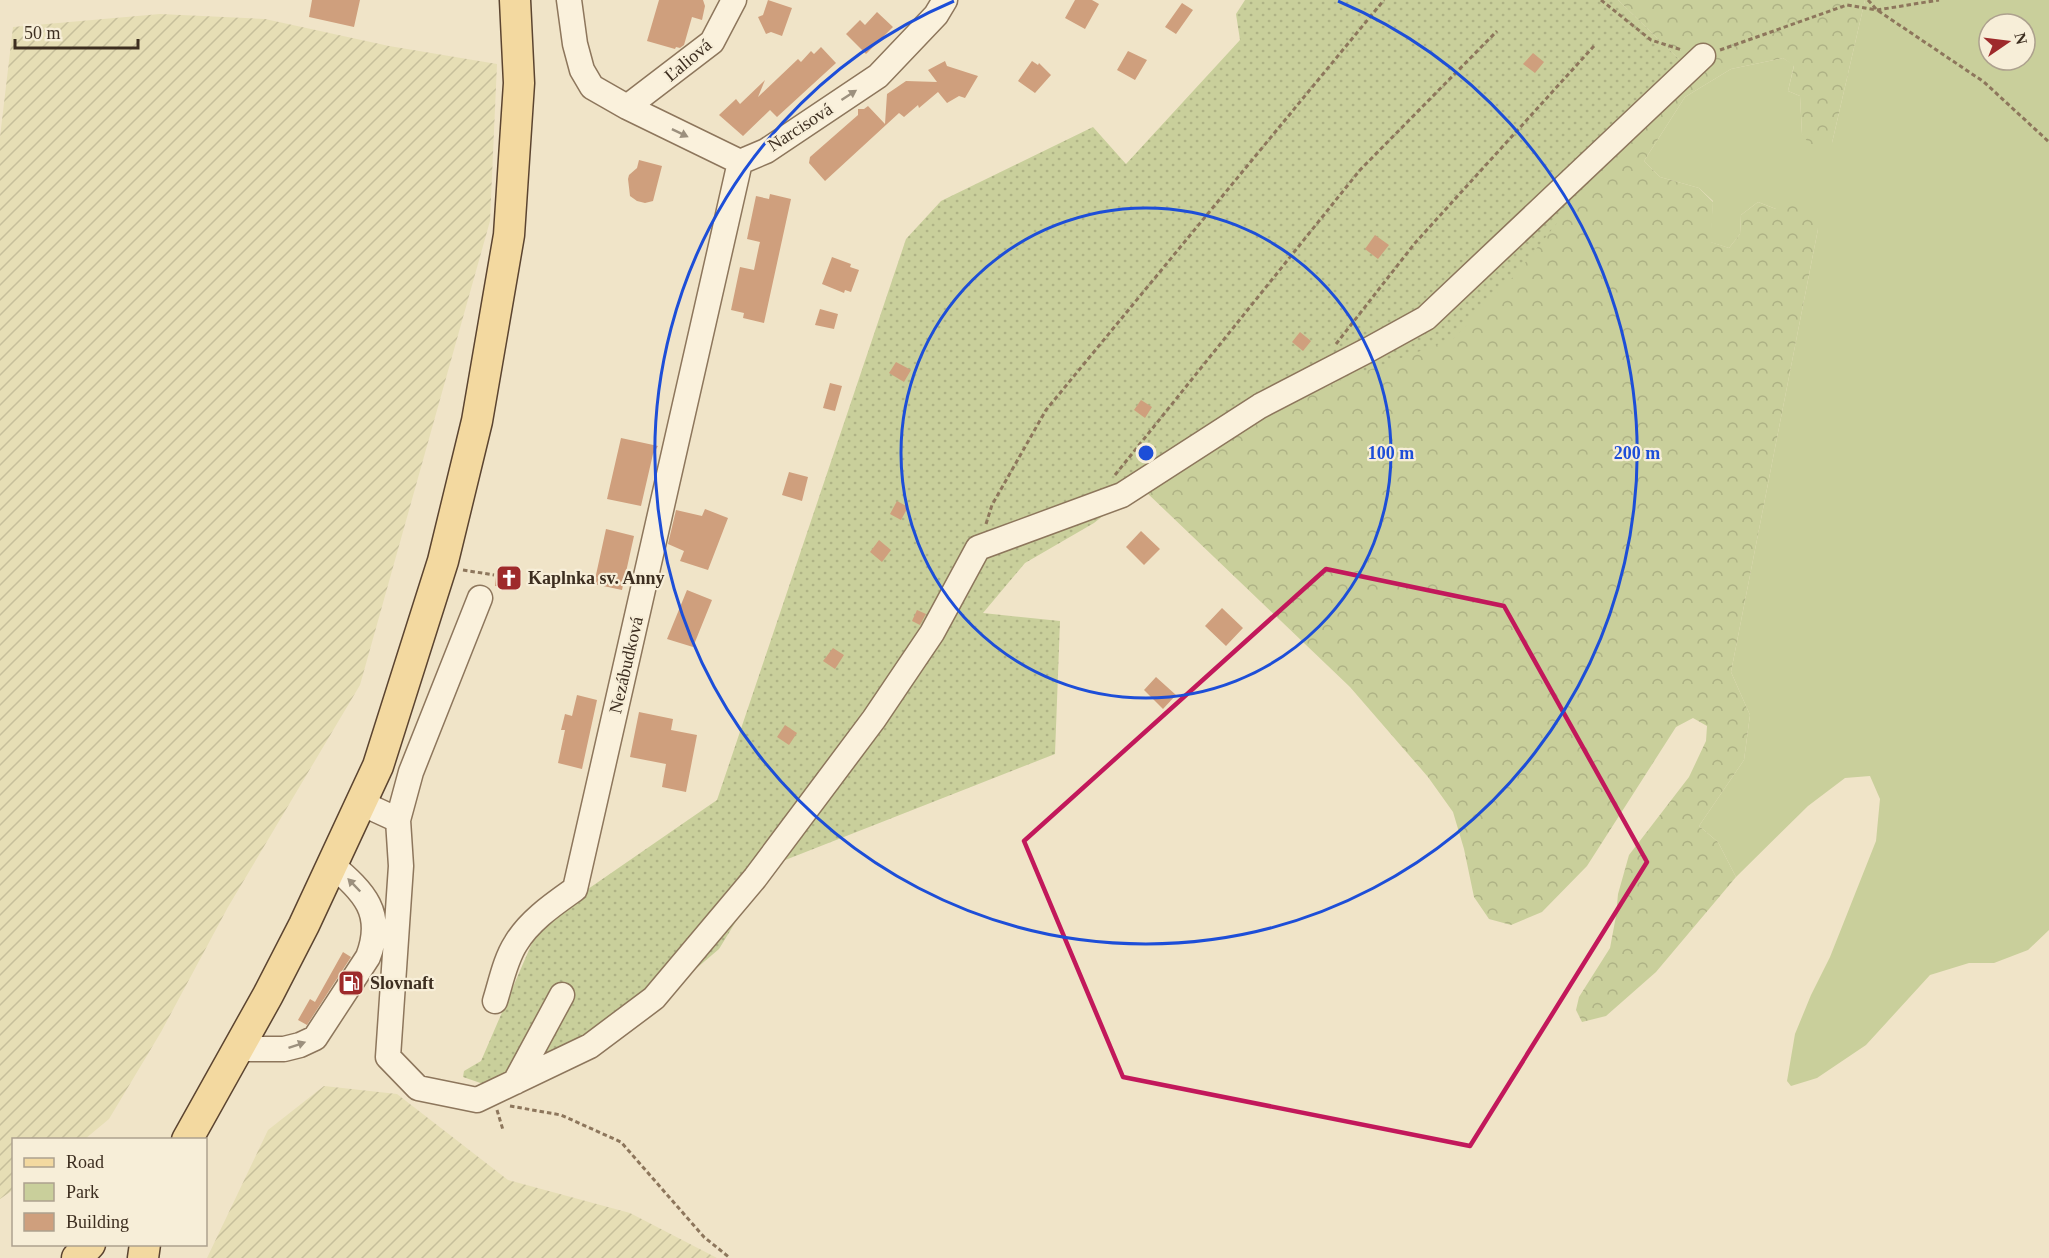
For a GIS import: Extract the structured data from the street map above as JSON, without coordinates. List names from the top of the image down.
{
  "streets": {
    "street": ["Ľaliová", "Narcisová", "Nezábudková"]
  },
  "crossings": [
    ["Narcisová", "Nezábudková"]
  ],
  "one_way": ["Narcisová"],
  "places": {
    "church": ["Kaplnka sv. Anny"],
    "fuel station": ["Slovnaft"]
  },
  "legend": ["Road", "Park", "Building"],
  "scale_bar": "50 m",
  "north": "right",
  "rings": ["100 m", "200 m"]
}
